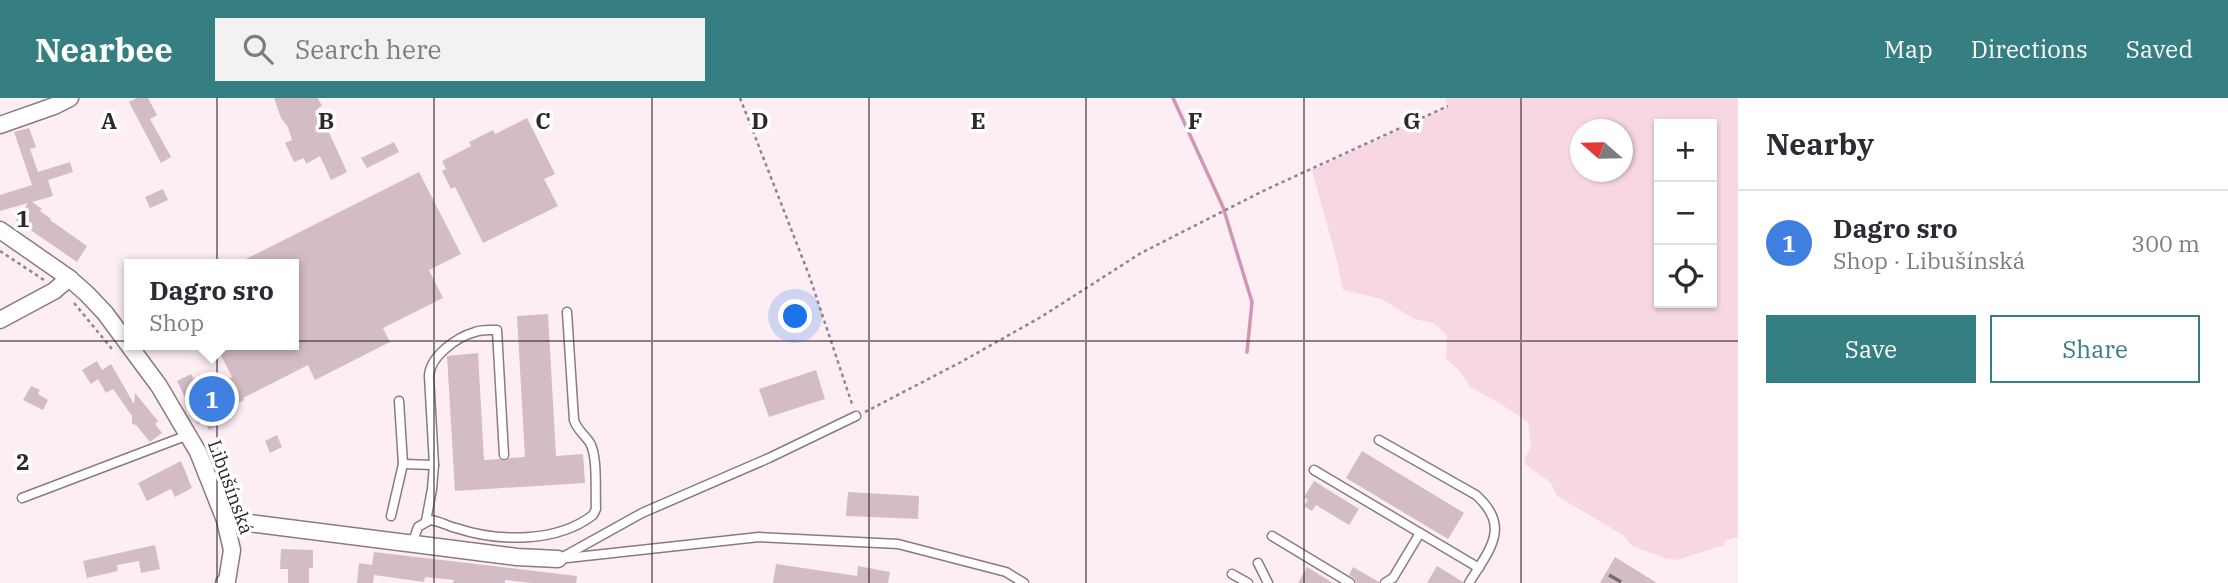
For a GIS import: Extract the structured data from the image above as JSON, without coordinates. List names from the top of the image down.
{
  "streets": {
    "street": ["Libušínská"]
  },
  "north": "left",
  "page": {
    "header": "Nearbee",
    "search": "Search here",
    "nav": ["Map", "Directions", "Saved"],
    "heading": "Nearby",
    "map_buttons": ["+", "−"],
    "list": [
      {
        "mark": "1",
        "name": "Dagro sro",
        "note": "Shop · Libušínská",
        "value": "300 m"
      }
    ],
    "popup": ["Dagro sro", "Shop"],
    "buttons": ["Save", "Share"],
    "pins": "1"
  },
  "grid": {
    "columns": [
      "A",
      "B",
      "C",
      "D",
      "E",
      "F",
      "G"
    ],
    "rows": ["1", "2"]
  }
}
